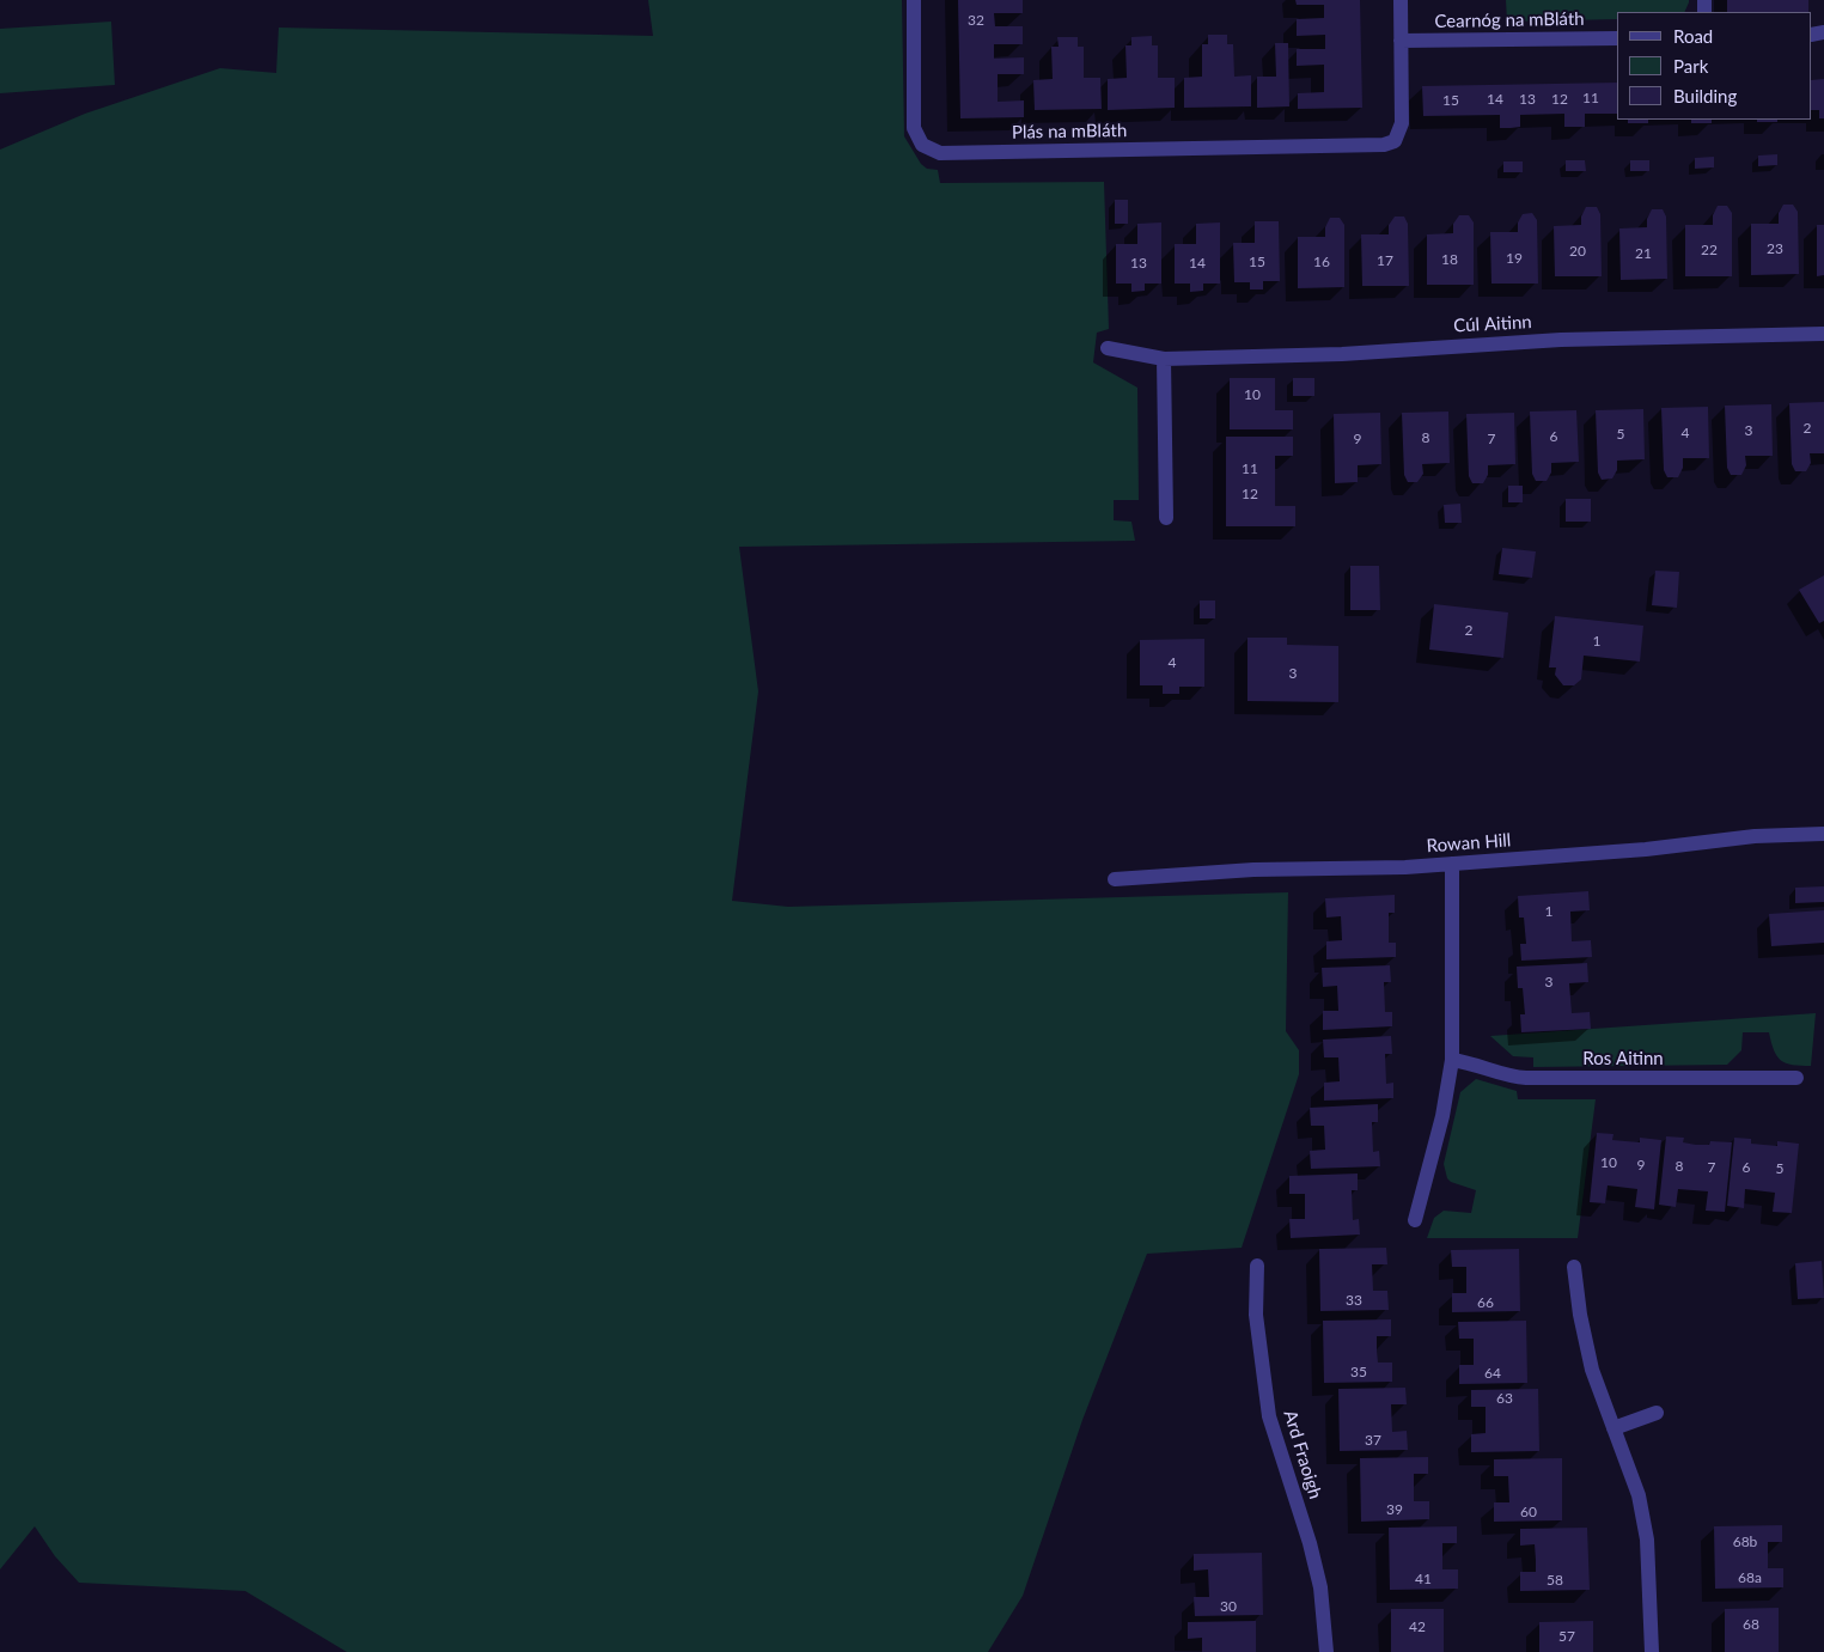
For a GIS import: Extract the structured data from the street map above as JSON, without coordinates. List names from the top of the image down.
{
  "streets": {
    "street": [
      "Cearnóg na mBláth",
      "Plás na mBláth",
      "Cúl Aitinn",
      "Rowan Hill",
      "Ros Aitinn",
      "Ard Fraoigh"
    ]
  },
  "crossings": [
    ["Cearnóg na mBláth", "Plás na mBláth"]
  ],
  "house_numbers": [
    "32",
    "11",
    "14",
    "13",
    "12",
    "15",
    "23",
    "22",
    "20",
    "21",
    "19",
    "18",
    "17",
    "15",
    "16",
    "13",
    "14",
    "10",
    "2",
    "3",
    "4",
    "5",
    "6",
    "8",
    "9",
    "7",
    "11",
    "12",
    "2",
    "1",
    "4",
    "3",
    "1",
    "3",
    "10",
    "9",
    "8",
    "7",
    "6",
    "5",
    "33",
    "66",
    "35",
    "64",
    "63",
    "37",
    "39",
    "60",
    "68b",
    "68a",
    "41",
    "58",
    "30",
    "68",
    "42",
    "57"
  ],
  "legend": ["Road", "Park", "Building"]
}
